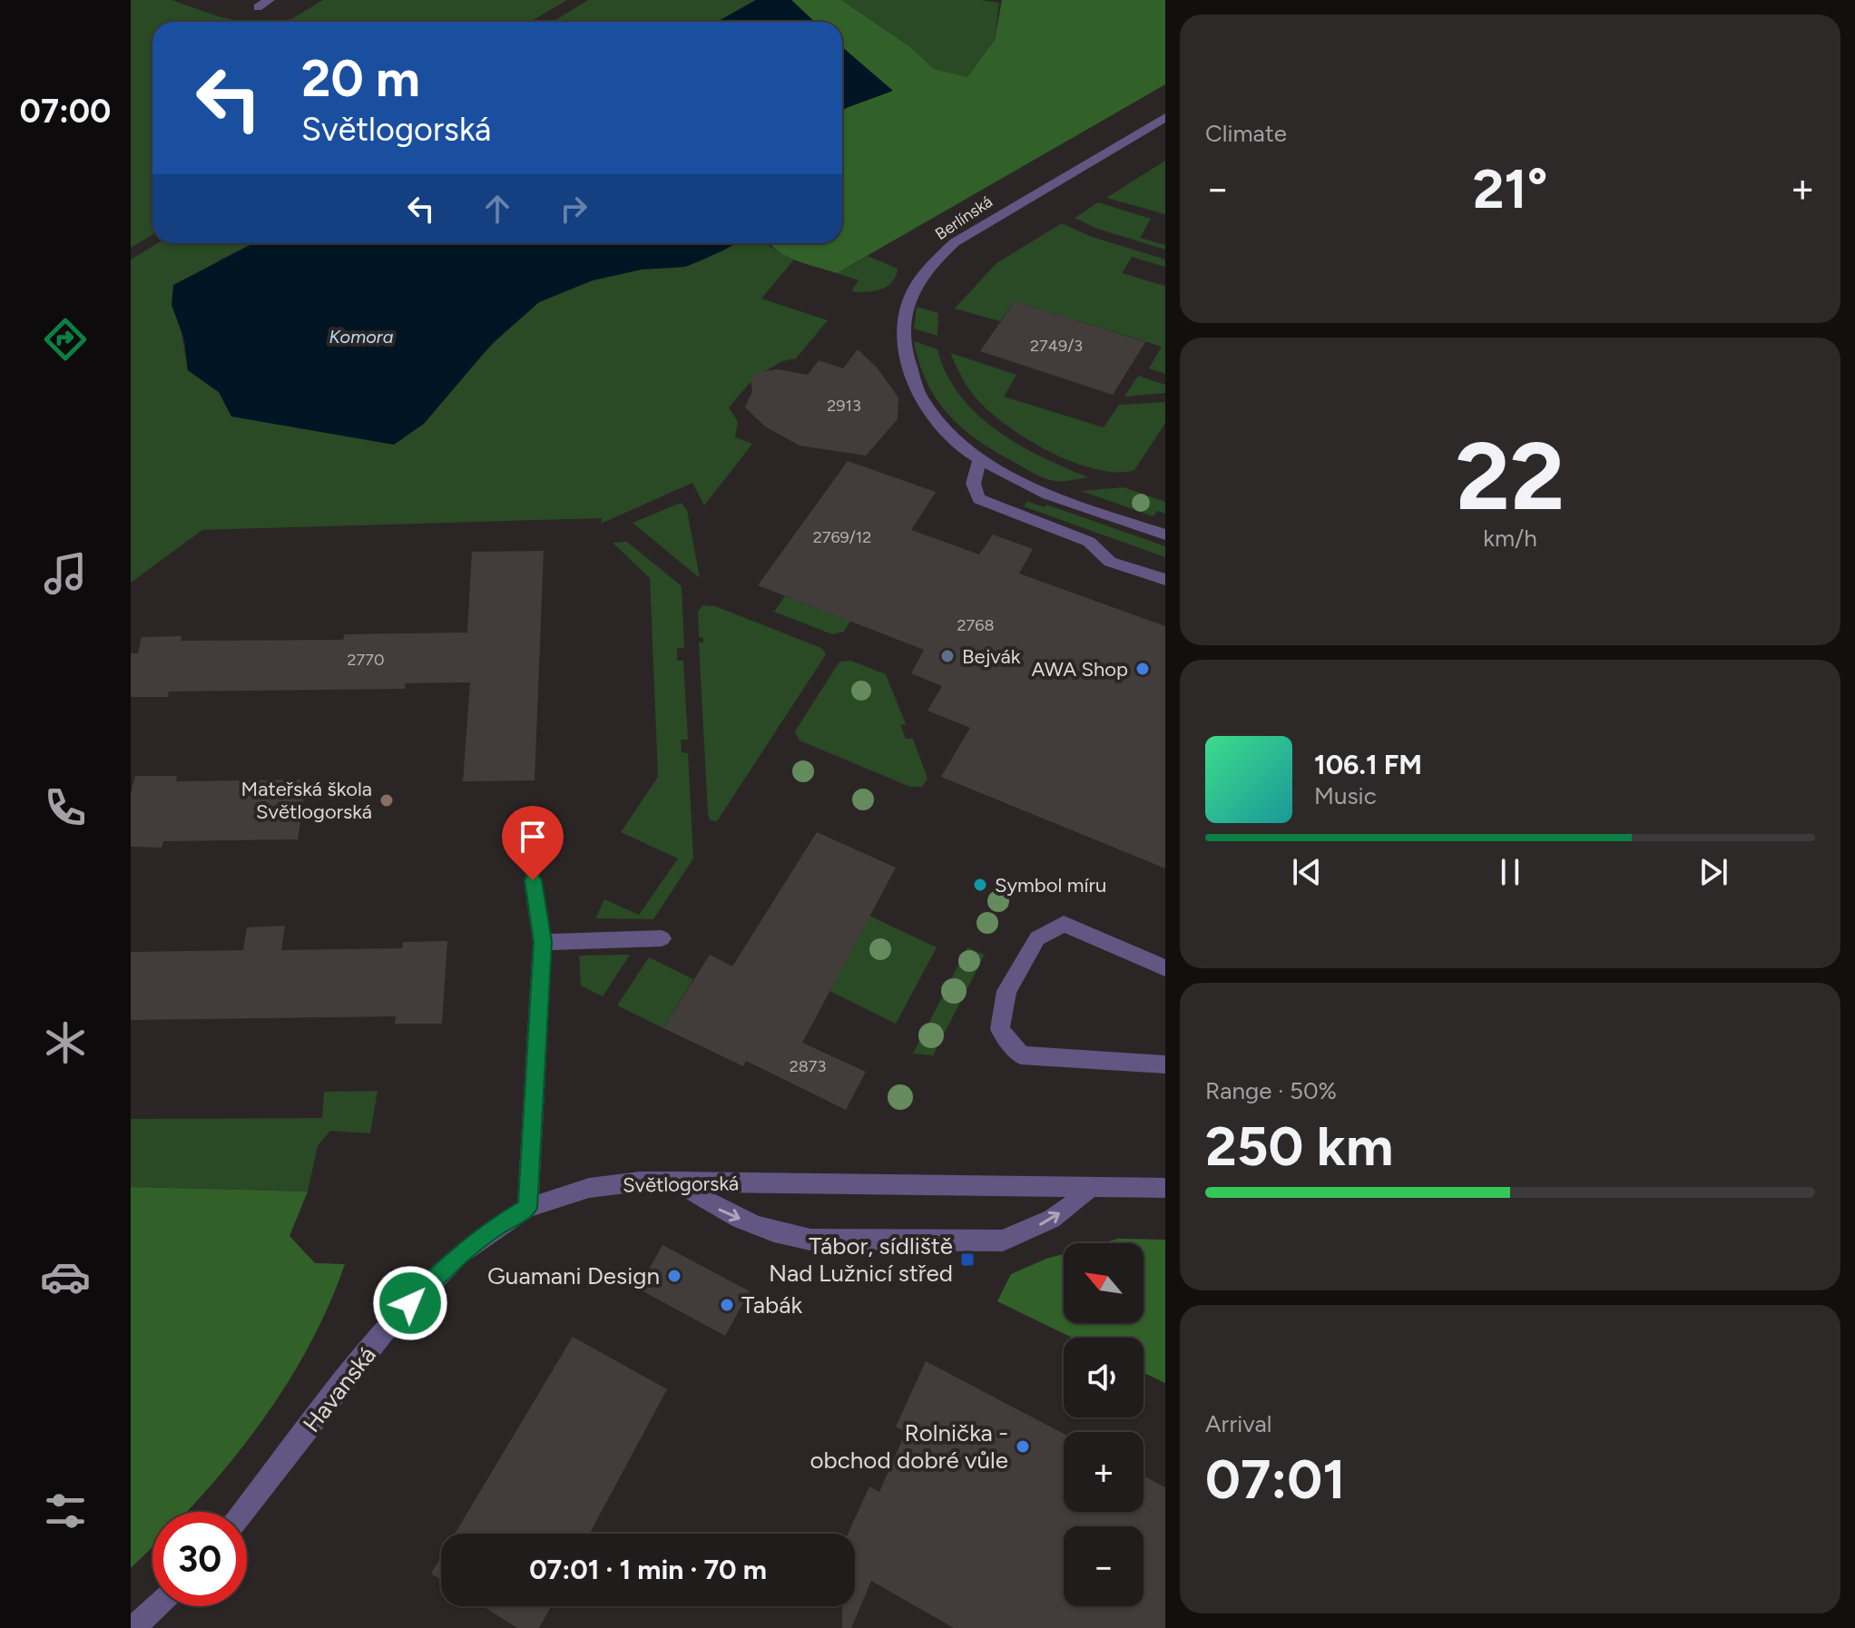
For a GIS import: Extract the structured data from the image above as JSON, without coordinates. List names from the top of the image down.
{
  "streets": {
    "street": ["Berlínská", "Světlogorská", "Havanská"]
  },
  "crossings": [
    ["Světlogorská", "Havanská"]
  ],
  "water": ["Komora"],
  "places": {
    "other": [
      "Bejvák",
      "AWA Shop",
      "Mateřská škola Světlogorská",
      "Symbol míru",
      "Guamani Design",
      "Tabák",
      "Rolnička - obchod dobré vůle"
    ],
    "transit": ["Tábor, sídliště Nad Lužnicí střed"]
  },
  "house_numbers": [
    "2749/3",
    "2913",
    "2769/12",
    "2768",
    "2770",
    "2873"
  ],
  "north": "top left",
  "page": {
    "tabs": "07:00",
    "tile": [
      "Climate",
      ["22", "km/h"],
      ["Range · 50%", "250 km"],
      ["Arrival", "07:01"]
    ],
    "turn": ["20 m", "Světlogorská"],
    "heat": ["−", "21°", "+"],
    "song": ["106.1 FM", "Music"],
    "map_buttons": ["+", "−"],
    "limit": "30",
    "trip": "07:01 · 1 min · 70 m"
  }
}
